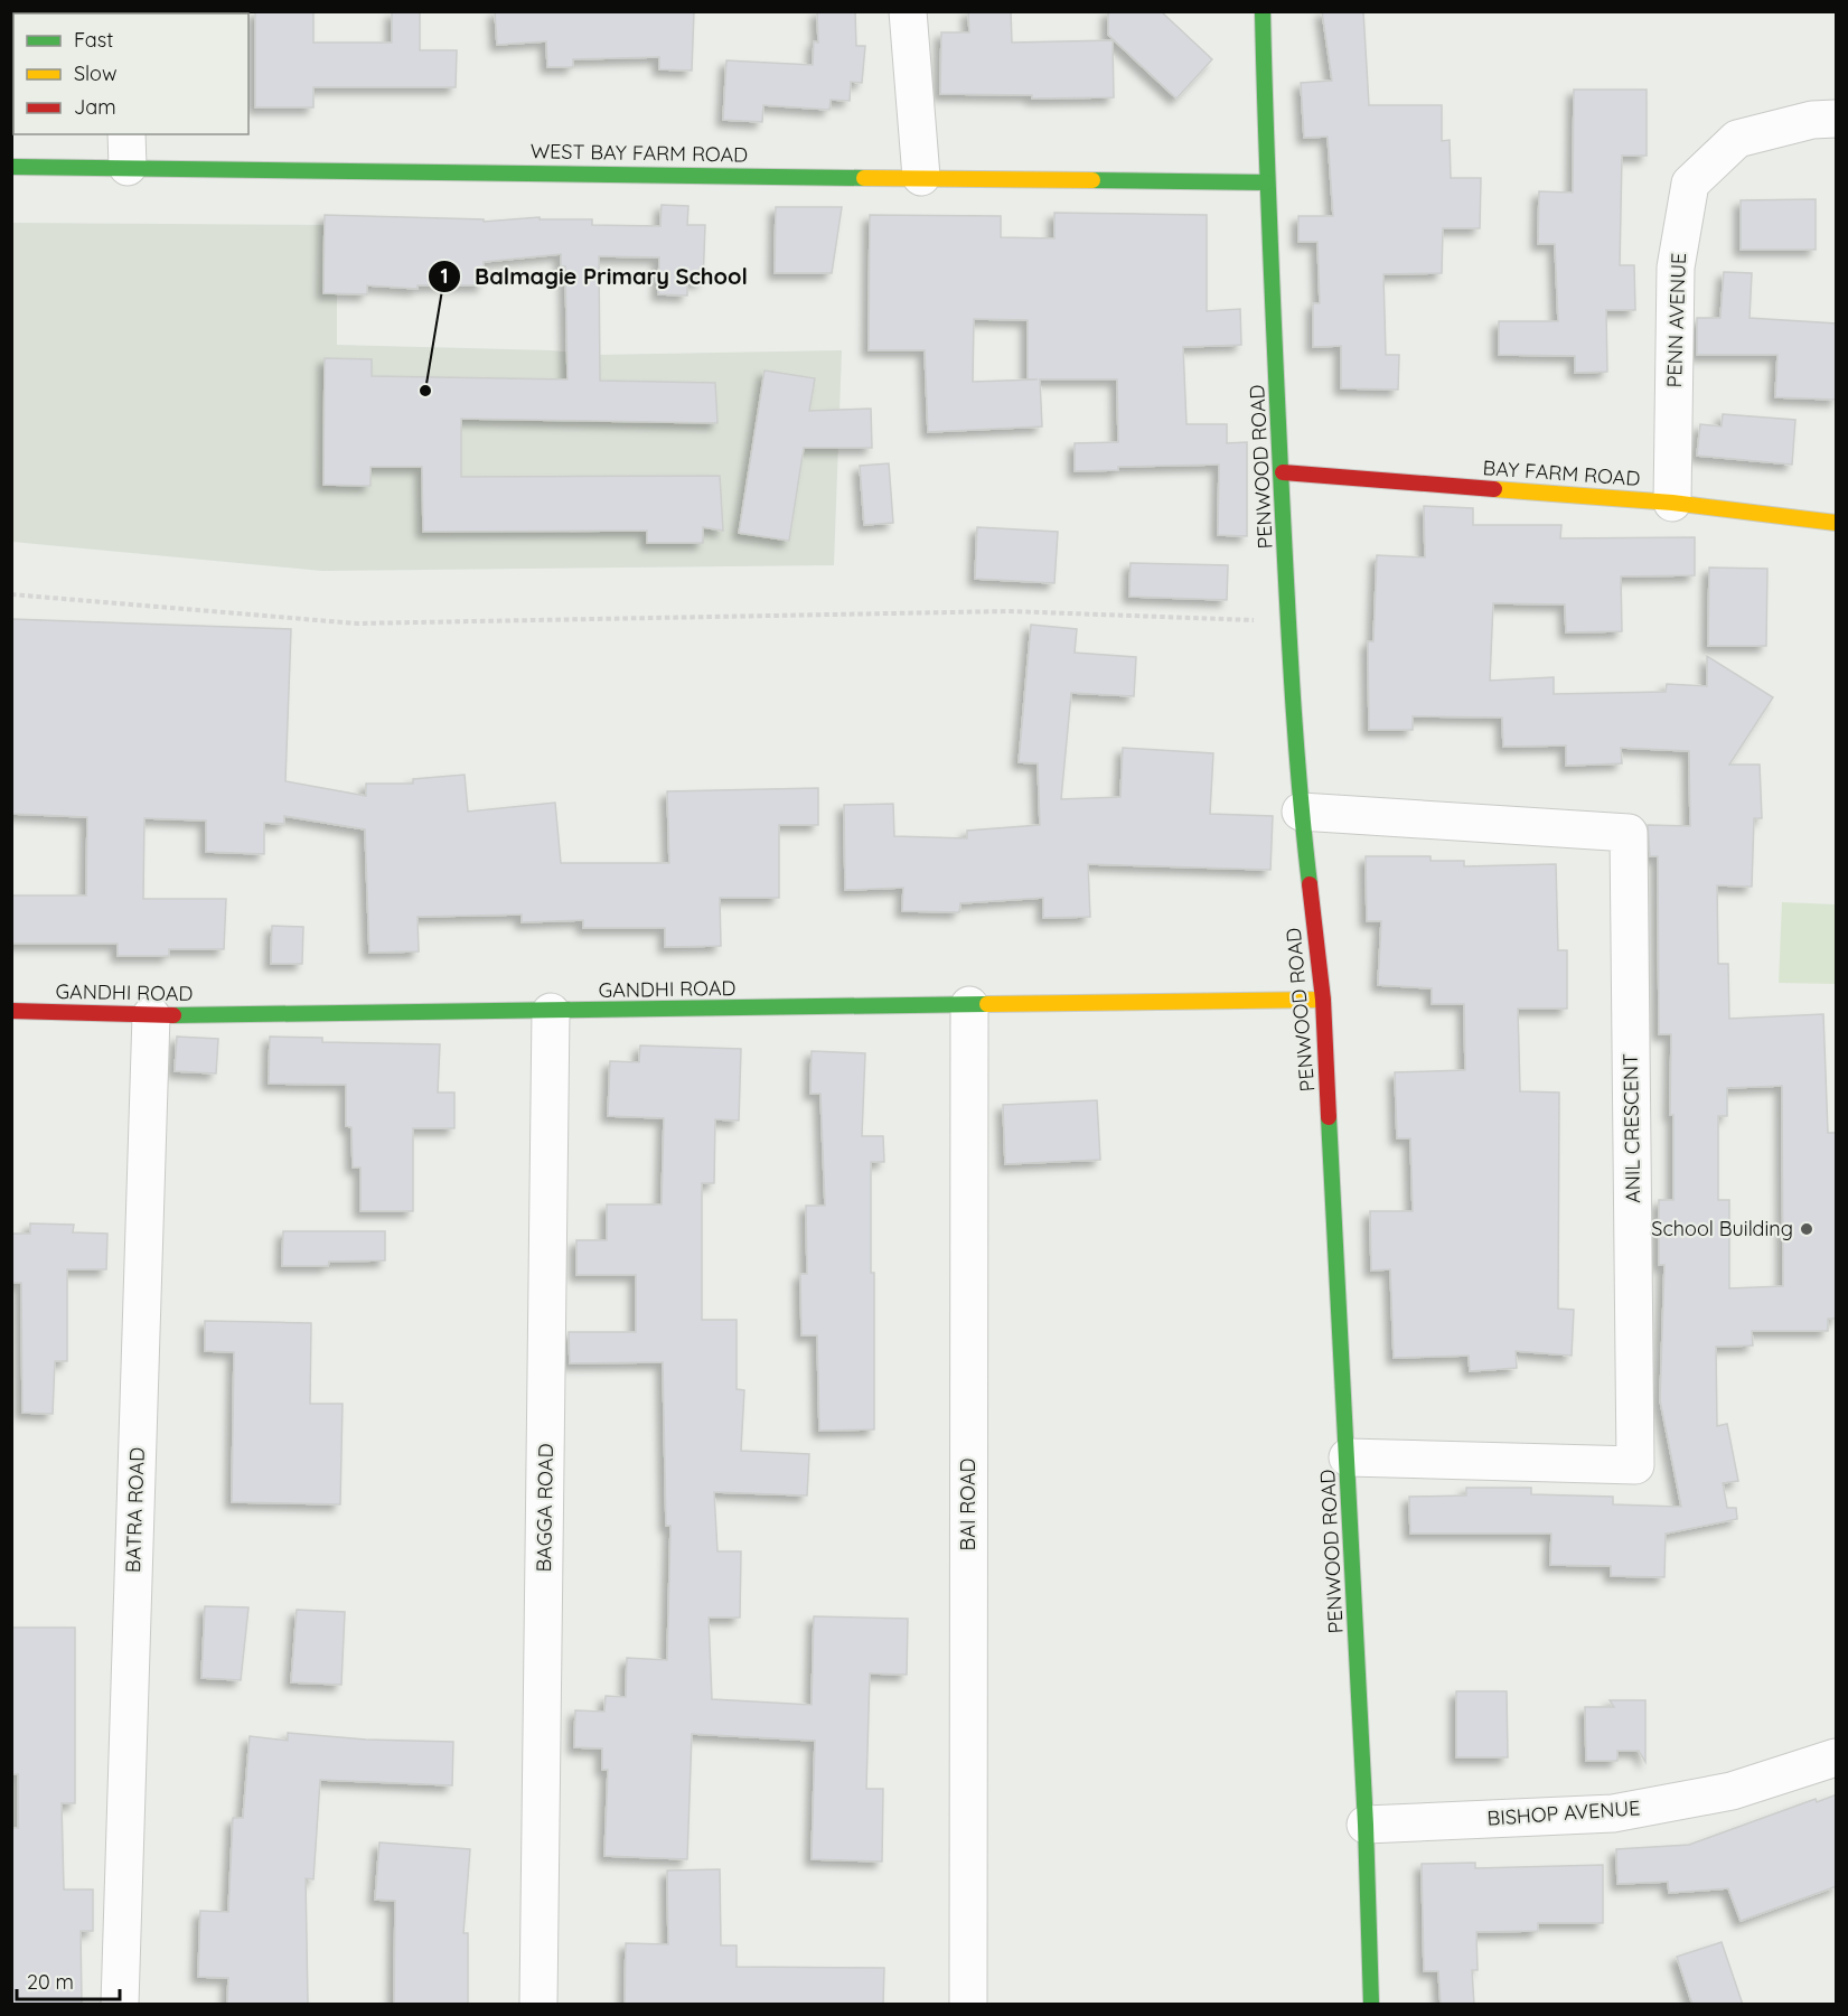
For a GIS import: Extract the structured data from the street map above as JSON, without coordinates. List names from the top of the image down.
{
  "streets": {
    "street": [
      "WEST BAY FARM ROAD",
      "PENN AVENUE",
      "PENWOOD ROAD",
      "BAY FARM ROAD",
      "GANDHI ROAD",
      "ANIL CRESCENT",
      "BAI ROAD",
      "BAGGA ROAD",
      "BATRA ROAD",
      "BISHOP AVENUE"
    ]
  },
  "crossings": [
    ["WEST BAY FARM ROAD", "PENWOOD ROAD"],
    ["PENN AVENUE", "BAY FARM ROAD"],
    ["PENWOOD ROAD", "BAY FARM ROAD"],
    ["PENWOOD ROAD", "GANDHI ROAD"],
    ["PENWOOD ROAD", "ANIL CRESCENT"],
    ["PENWOOD ROAD", "BISHOP AVENUE"],
    ["GANDHI ROAD", "BAI ROAD"],
    ["GANDHI ROAD", "BAGGA ROAD"],
    ["GANDHI ROAD", "BATRA ROAD"]
  ],
  "places": ["Balmagie Primary School", "School Building"],
  "legend": ["Fast", "Slow", "Jam"],
  "scale_bar": "20 m"
}
